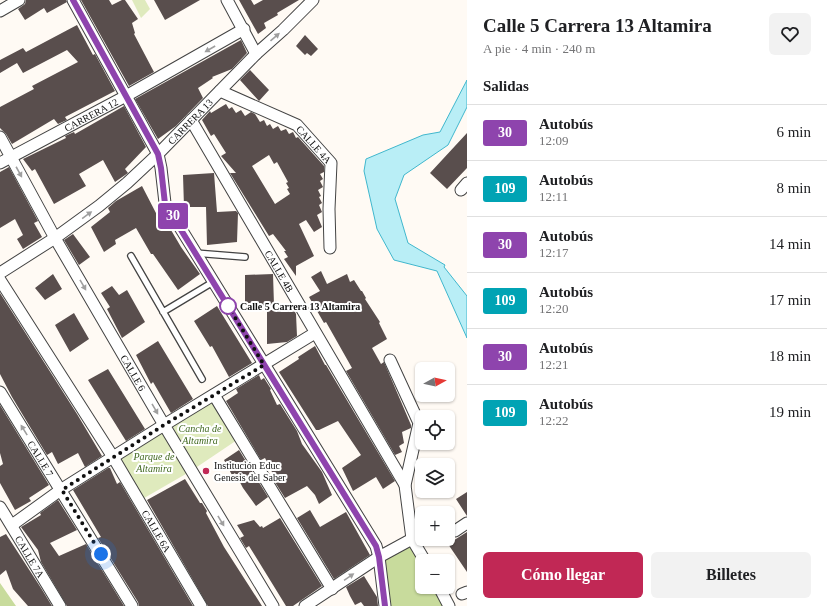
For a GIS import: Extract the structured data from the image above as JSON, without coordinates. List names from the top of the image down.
{
  "streets": {
    "street": [
      "CARRERA 12",
      "CARRERA 13",
      "CALLE 4A",
      "CALLE 4B",
      "CALLE 6",
      "CALLE 7",
      "CALLE 6A",
      "CALLE 7A"
    ]
  },
  "crossings": [
    ["CARRERA 12", "CALLE 6"],
    ["CARRERA 13", "CALLE 4A"],
    ["CARRERA 13", "CALLE 4B"],
    ["CARRERA 13", "CALLE 6"]
  ],
  "one_way": ["CARRERA 12", "CARRERA 13"],
  "parks": ["Cancha de Altamira", "Parque de Altamira"],
  "places": ["Calle 5 Carrera 13 Altamira", "Institución Educ Genesis del Saber"],
  "lines": ["bus line 30"],
  "north": "right",
  "page": {
    "on_map": "30",
    "heading": [
      ["Calle 5 Carrera 13 Altamira", "A pie · 4 min · 240 m"],
      "Salidas"
    ],
    "list": [
      {
        "mark": "30",
        "name": "Autobús",
        "note": "12:09",
        "value": "6 min"
      },
      {
        "mark": "109",
        "name": "Autobús",
        "note": "12:11",
        "value": "8 min"
      },
      {
        "mark": "30",
        "name": "Autobús",
        "note": "12:17",
        "value": "14 min"
      },
      {
        "mark": "109",
        "name": "Autobús",
        "note": "12:20",
        "value": "17 min"
      },
      {
        "mark": "30",
        "name": "Autobús",
        "note": "12:21",
        "value": "18 min"
      },
      {
        "mark": "109",
        "name": "Autobús",
        "note": "12:22",
        "value": "19 min"
      }
    ],
    "map_buttons": ["+", "−"],
    "buttons": ["Cómo llegar", "Billetes"]
  }
}
